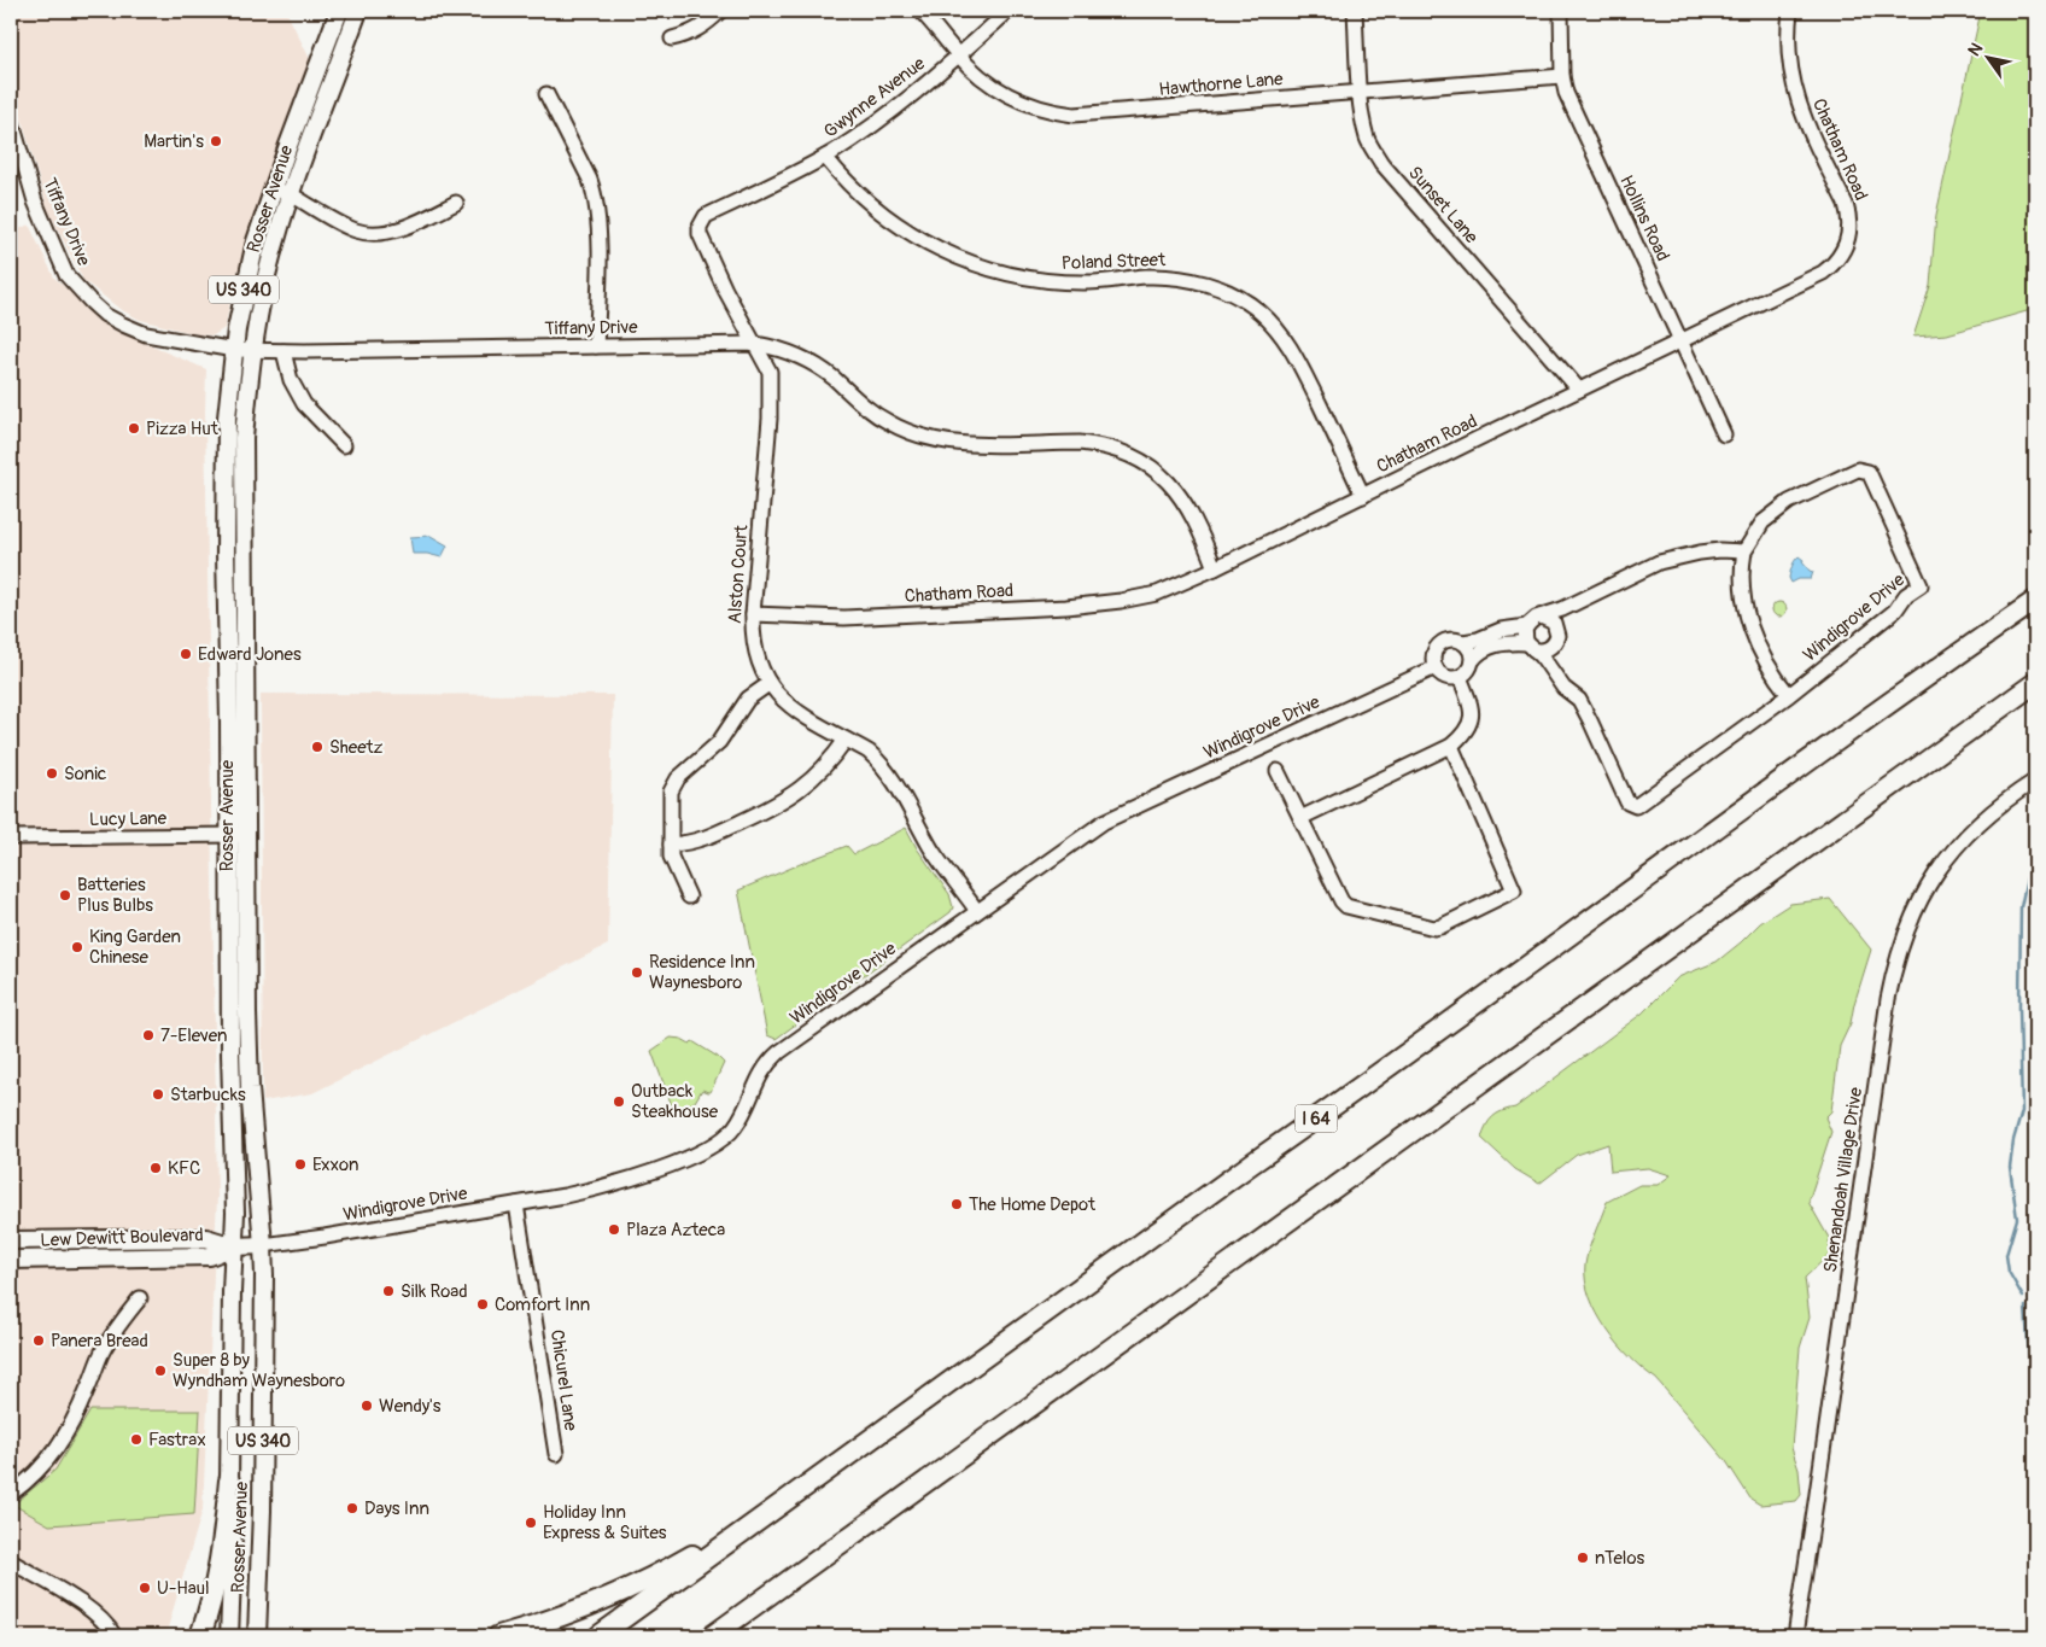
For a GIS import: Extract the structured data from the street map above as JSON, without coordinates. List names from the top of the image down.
{
  "streets": {
    "highway": ["I 64"],
    "main road": ["Rosser Avenue", "US 340", "Lew Dewitt Boulevard"],
    "street": [
      "Hawthorne Lane",
      "Gwynne Avenue",
      "Chatham Road",
      "Sunset Lane",
      "Hollins Road",
      "Tiffany Drive",
      "Poland Street",
      "Alston Court",
      "Windigrove Drive",
      "Lucy Lane",
      "Shenandoah Village Drive",
      "Chicurel Lane"
    ]
  },
  "crossings": [
    ["Hawthorne Lane", "Gwynne Avenue"],
    ["Hawthorne Lane", "Sunset Lane"],
    ["Hawthorne Lane", "Hollins Road"],
    ["Gwynne Avenue", "Poland Street"],
    ["Gwynne Avenue", "Alston Court"],
    ["Chatham Road", "Sunset Lane"],
    ["Chatham Road", "Hollins Road"],
    ["Chatham Road", "Tiffany Drive"],
    ["Chatham Road", "Poland Street"],
    ["Chatham Road", "Alston Court"],
    ["Rosser Avenue", "Tiffany Drive"],
    ["Rosser Avenue", "Windigrove Drive"],
    ["Rosser Avenue", "Lucy Lane"],
    ["Rosser Avenue", "Lew Dewitt Boulevard"],
    ["Tiffany Drive", "Alston Court"],
    ["Alston Court", "Windigrove Drive"],
    ["Windigrove Drive", "Lew Dewitt Boulevard"],
    ["Windigrove Drive", "Chicurel Lane"]
  ],
  "places": [
    "Martin's",
    "Pizza Hut",
    "Edward Jones",
    "Sheetz",
    "Sonic",
    "Batteries Plus Bulbs",
    "King Garden Chinese",
    "Residence Inn Waynesboro",
    "7-Eleven",
    "Starbucks",
    "Outback Steakhouse",
    "Exxon",
    "KFC",
    "The Home Depot",
    "Plaza Azteca",
    "Silk Road",
    "Comfort Inn",
    "Panera Bread",
    "Super 8 by Wyndham Waynesboro",
    "Wendy's",
    "Fastrax",
    "Days Inn",
    "Holiday Inn Express & Suites",
    "nTelos",
    "U-Haul"
  ],
  "north": "top left"
}
